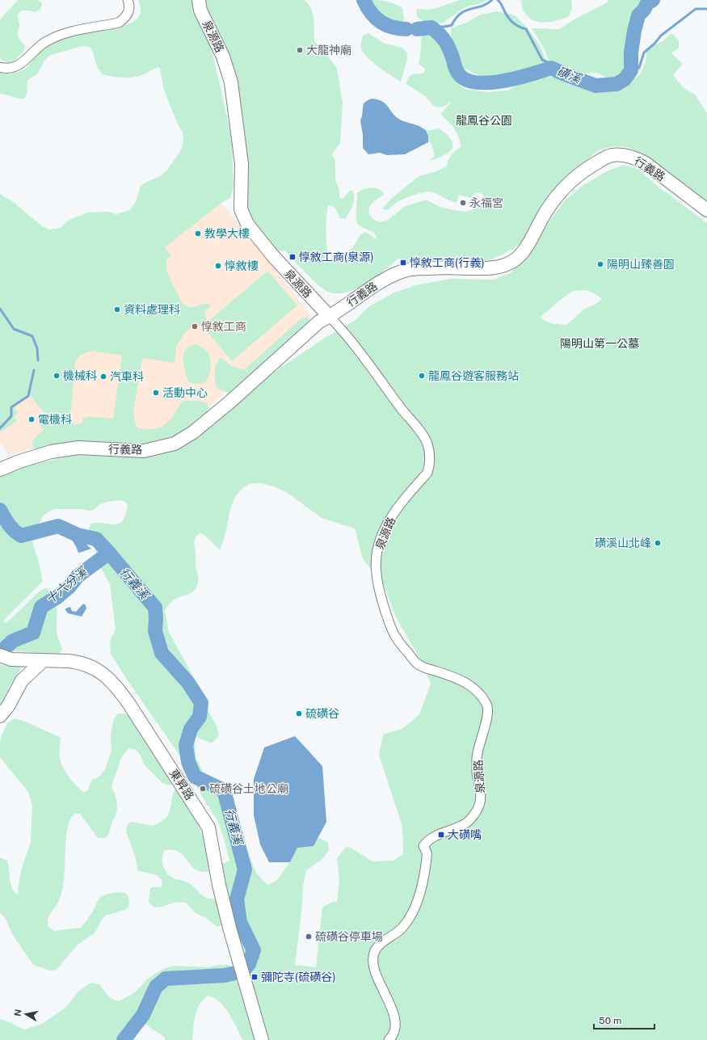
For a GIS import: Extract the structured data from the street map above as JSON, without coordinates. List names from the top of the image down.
{
  "streets": {
    "street": ["泉源路", "行義路", "東昇路"]
  },
  "crossings": [
    ["泉源路", "行義路"]
  ],
  "water": ["磺溪", "行義溪", "十六分溪"],
  "parks": ["龍鳳谷公園", "陽明山第一公墓"],
  "places": {
    "other": [
      "大龍神廟",
      "永福宮",
      "教學大樓",
      "陽明山臻善園",
      "惇敘樓",
      "資料處理科",
      "惇敘工商",
      "機械科",
      "龍鳳谷遊客服務站",
      "汽車科",
      "活動中心",
      "電機科",
      "磺溪山北峰",
      "硫磺谷",
      "硫磺谷土地公廟",
      "硫磺谷停車場"
    ],
    "transit": [
      "惇敘工商(泉源)",
      "惇敘工商(行義)",
      "大磺嘴",
      "彌陀寺(硫磺谷)"
    ]
  },
  "scale_bar": "50 m",
  "north": "left"
}
